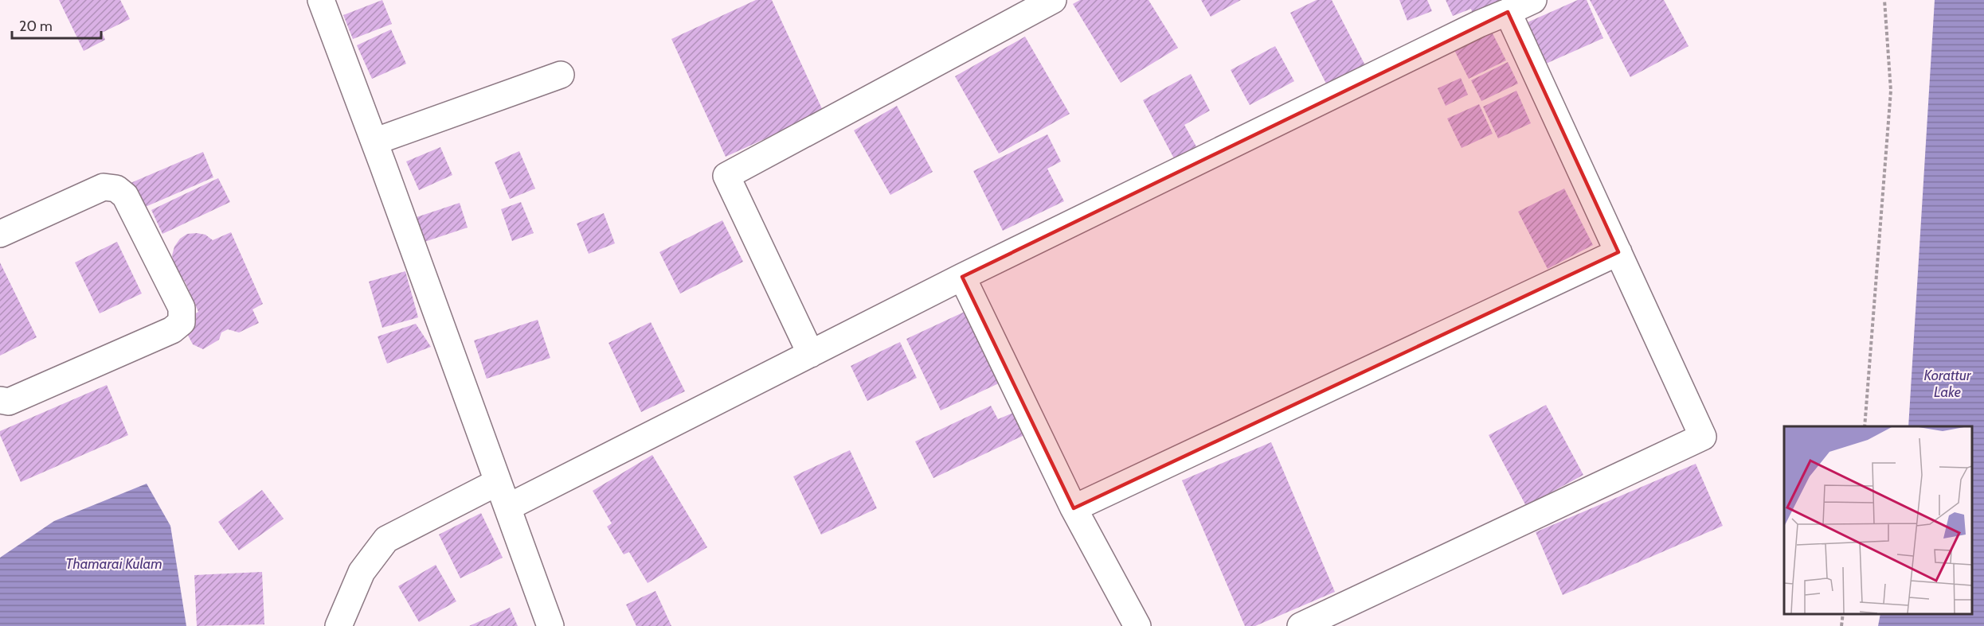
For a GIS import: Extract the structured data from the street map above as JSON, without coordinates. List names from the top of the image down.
{
  "water": ["Korattur Lake", "Thamarai Kulam"],
  "scale_bar": "20 m"
}
